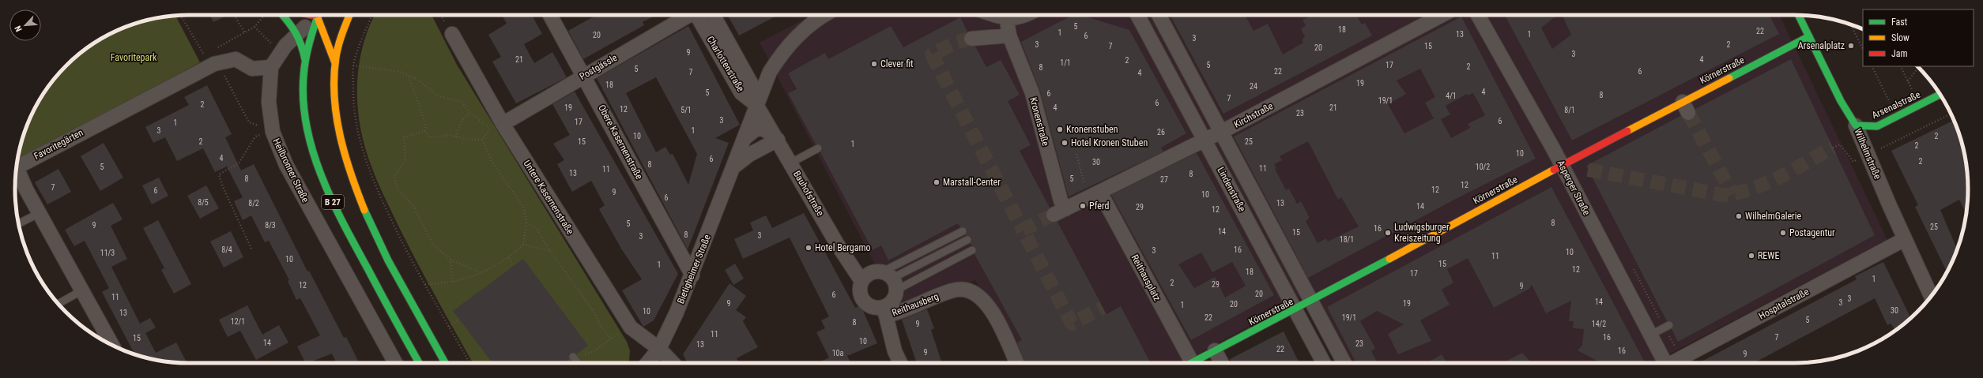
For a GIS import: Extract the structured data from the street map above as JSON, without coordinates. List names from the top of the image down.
{
  "streets": {
    "main road": [
      "Körnerstraße",
      "Arsenalstraße",
      "Wilhelmstraße",
      "B 27"
    ],
    "street": [
      "Charlottenstraße",
      "Postgässle",
      "Kirchstraße",
      "Kronenstraße",
      "Obere Kasernenstraße",
      "Favoritegärten",
      "Heilbronner Straße",
      "Asperger Straße",
      "Lindenstraße",
      "Bauhofstraße",
      "Untere Kasernenstraße",
      "Bietigheimer Straße",
      "Reithausplatz",
      "Hospitalstraße",
      "Reithausberg"
    ]
  },
  "crossings": [
    ["Charlottenstraße", "Bauhofstraße"],
    ["Charlottenstraße", "Bietigheimer Straße"],
    ["Postgässle", "Obere Kasernenstraße"],
    ["Postgässle", "Untere Kasernenstraße"],
    ["Körnerstraße", "Wilhelmstraße"],
    ["Körnerstraße", "Asperger Straße"],
    ["Körnerstraße", "Lindenstraße"],
    ["Arsenalstraße", "Wilhelmstraße"],
    ["Kirchstraße", "Kronenstraße"],
    ["Kirchstraße", "Lindenstraße"],
    ["Kirchstraße", "Reithausplatz"],
    ["Obere Kasernenstraße", "Bietigheimer Straße"],
    ["Favoritegärten", "Heilbronner Straße"],
    ["Wilhelmstraße", "Hospitalstraße"],
    ["Bauhofstraße", "Bietigheimer Straße"],
    ["Bauhofstraße", "Reithausberg"],
    ["Untere Kasernenstraße", "Bietigheimer Straße"]
  ],
  "parks": ["Favoritepark"],
  "places": [
    "Arsenalplatz",
    "Clever fit",
    "Kronenstuben",
    "Hotel Kronen Stuben",
    "Marstall-Center",
    "Pferd",
    "WilhelmGalerie",
    "Ludwigsburger Kreiszeitung",
    "Postagentur",
    "Hotel Bergamo",
    "REWE"
  ],
  "house_numbers": [
    "5",
    "18",
    "22",
    "1",
    "13",
    "1",
    "20",
    "6",
    "3",
    "3",
    "2",
    "7",
    "15",
    "20",
    "9",
    "3",
    "21",
    "4",
    "2",
    "1/1",
    "5",
    "17",
    "2",
    "8",
    "5",
    "22",
    "6",
    "7",
    "4",
    "19",
    "18",
    "24",
    "4",
    "5",
    "6",
    "8",
    "4/1",
    "7",
    "19/1",
    "6",
    "2",
    "19",
    "4",
    "21",
    "12",
    "5/1",
    "8/1",
    "23",
    "3",
    "6",
    "17",
    "1",
    "3",
    "1",
    "26",
    "10",
    "2",
    "2",
    "15",
    "25",
    "1",
    "2",
    "10",
    "4",
    "6",
    "2",
    "30",
    "8",
    "5",
    "10/2",
    "11",
    "11",
    "13",
    "8",
    "8",
    "5",
    "27",
    "12",
    "7",
    "12",
    "6",
    "9",
    "10",
    "6",
    "8/5",
    "8/2",
    "13",
    "14",
    "29",
    "12",
    "8",
    "5",
    "9",
    "8/3",
    "25",
    "16",
    "14",
    "15",
    "8",
    "3",
    "3",
    "18/1",
    "8/4",
    "16",
    "3",
    "10",
    "11/3",
    "11",
    "10",
    "15",
    "1",
    "12",
    "18",
    "17",
    "1",
    "2",
    "29",
    "12",
    "9",
    "20",
    "6",
    "11",
    "3",
    "14",
    "3",
    "9",
    "19",
    "20",
    "1",
    "30",
    "10",
    "13",
    "22",
    "19/1",
    "5",
    "12/1",
    "8",
    "9",
    "14/2",
    "11",
    "16",
    "7",
    "15",
    "10",
    "14",
    "23",
    "13",
    "22",
    "16",
    "9",
    "10a",
    "9"
  ],
  "legend": ["Fast", "Slow", "Jam"],
  "north": "bottom left"
}
